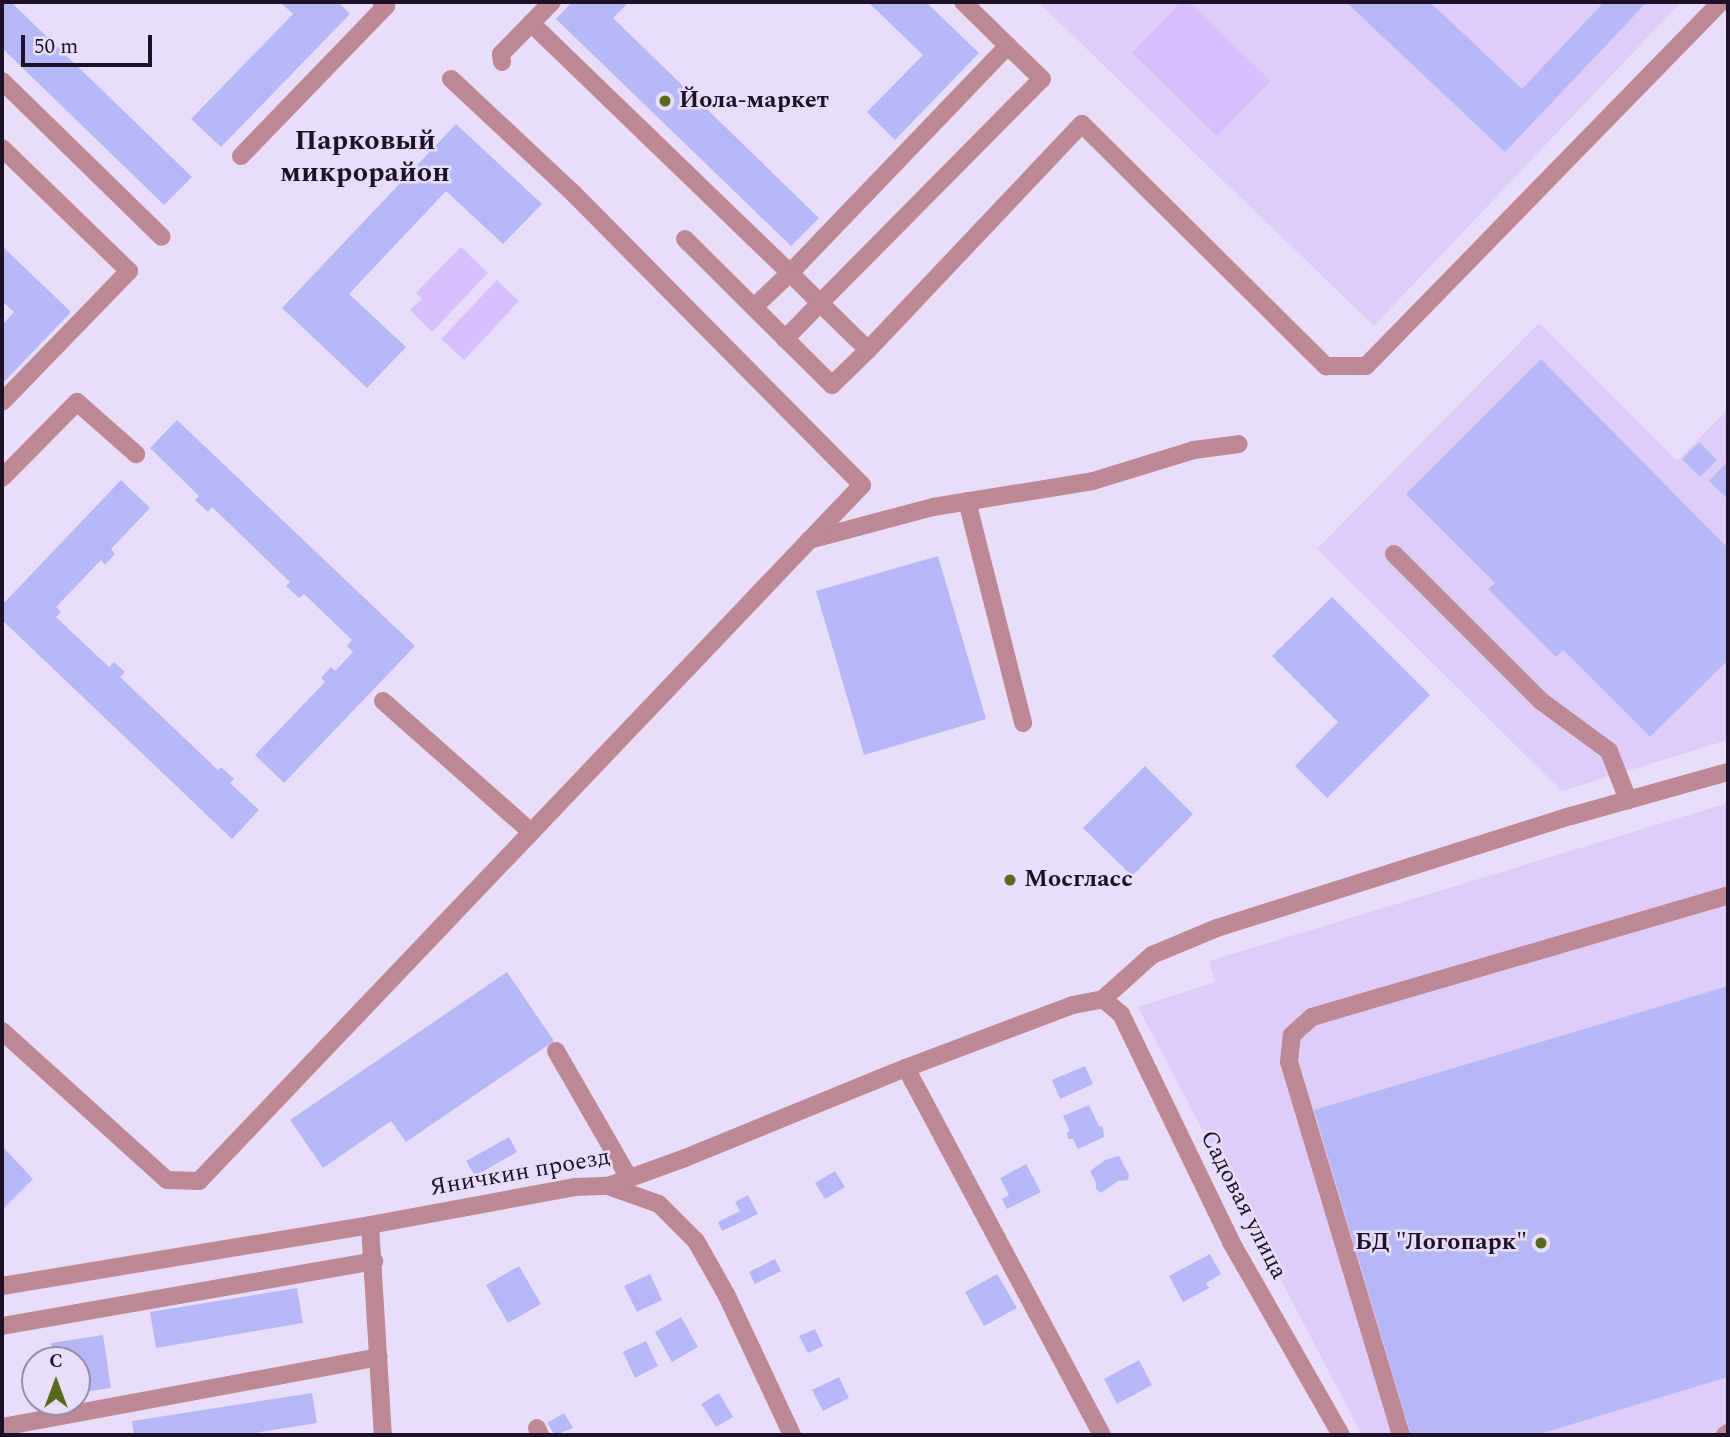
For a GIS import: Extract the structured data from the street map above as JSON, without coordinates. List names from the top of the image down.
{
  "streets": {
    "street": ["Яничкин проезд", "Садовая улица"]
  },
  "crossings": [
    ["Яничкин проезд", "Садовая улица"]
  ],
  "districts": ["Парковый микрорайон"],
  "places": ["Йола-маркет", "Мосгласс", "БД \"Логопарк\""],
  "scale_bar": "50 m",
  "north": "top"
}
